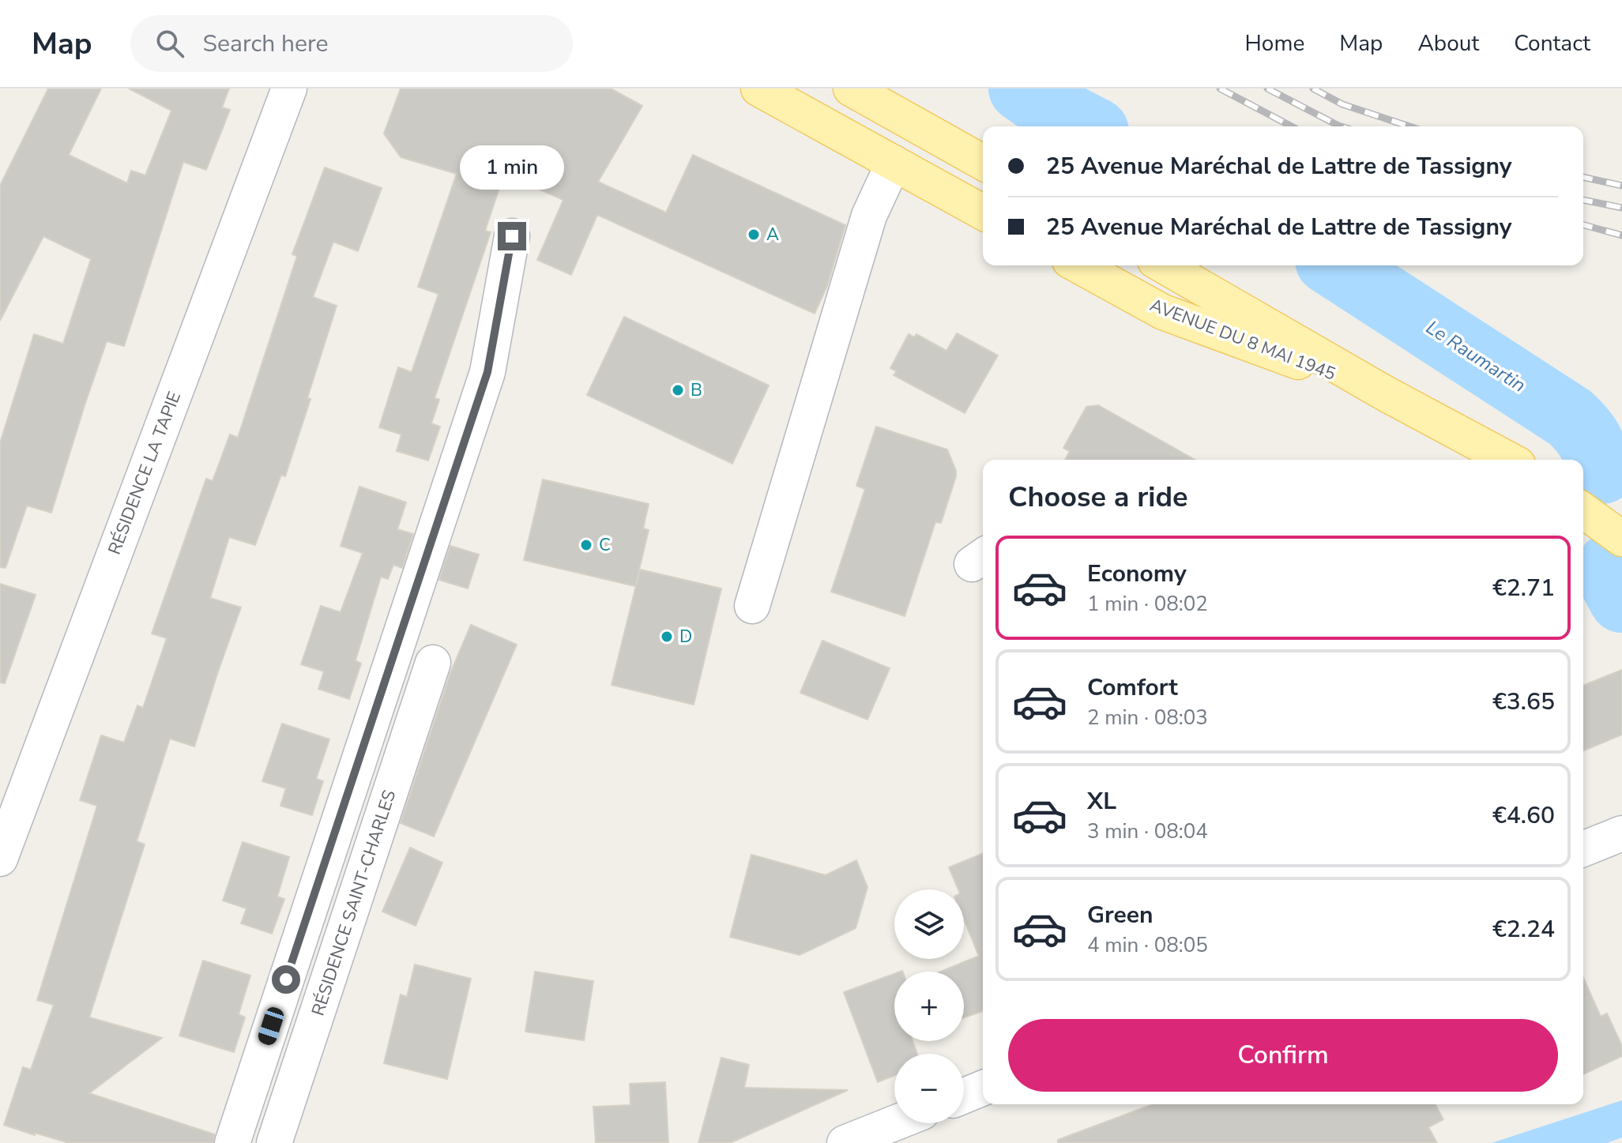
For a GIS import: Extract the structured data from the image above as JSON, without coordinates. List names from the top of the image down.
{
  "streets": {
    "main road": ["AVENUE DU 8 MAI 1945"],
    "street": ["RÉSIDENCE LA TAPIE", "RÉSIDENCE SAINT-CHARLES"]
  },
  "water": ["Le Raumartin"],
  "places": [
    "A",
    "B",
    "C",
    "D"
  ],
  "page": {
    "header": "Map",
    "search": "Search here",
    "nav": [
      "Home",
      "Map",
      "About",
      "Contact"
    ],
    "banner": ["25 Avenue Maréchal de Lattre de Tassigny", "25 Avenue Maréchal de Lattre de Tassigny"],
    "bubble": "1 min",
    "heading": "Choose a ride",
    "list": [
      {
        "name": "Economy",
        "note": "1 min · 08:02",
        "value": "€2.71"
      },
      {
        "name": "Comfort",
        "note": "2 min · 08:03",
        "value": "€3.65"
      },
      {
        "name": "XL",
        "note": "3 min · 08:04",
        "value": "€4.60"
      },
      {
        "name": "Green",
        "note": "4 min · 08:05",
        "value": "€2.24"
      }
    ],
    "map_buttons": ["+", "−"],
    "buttons": "Confirm"
  }
}
